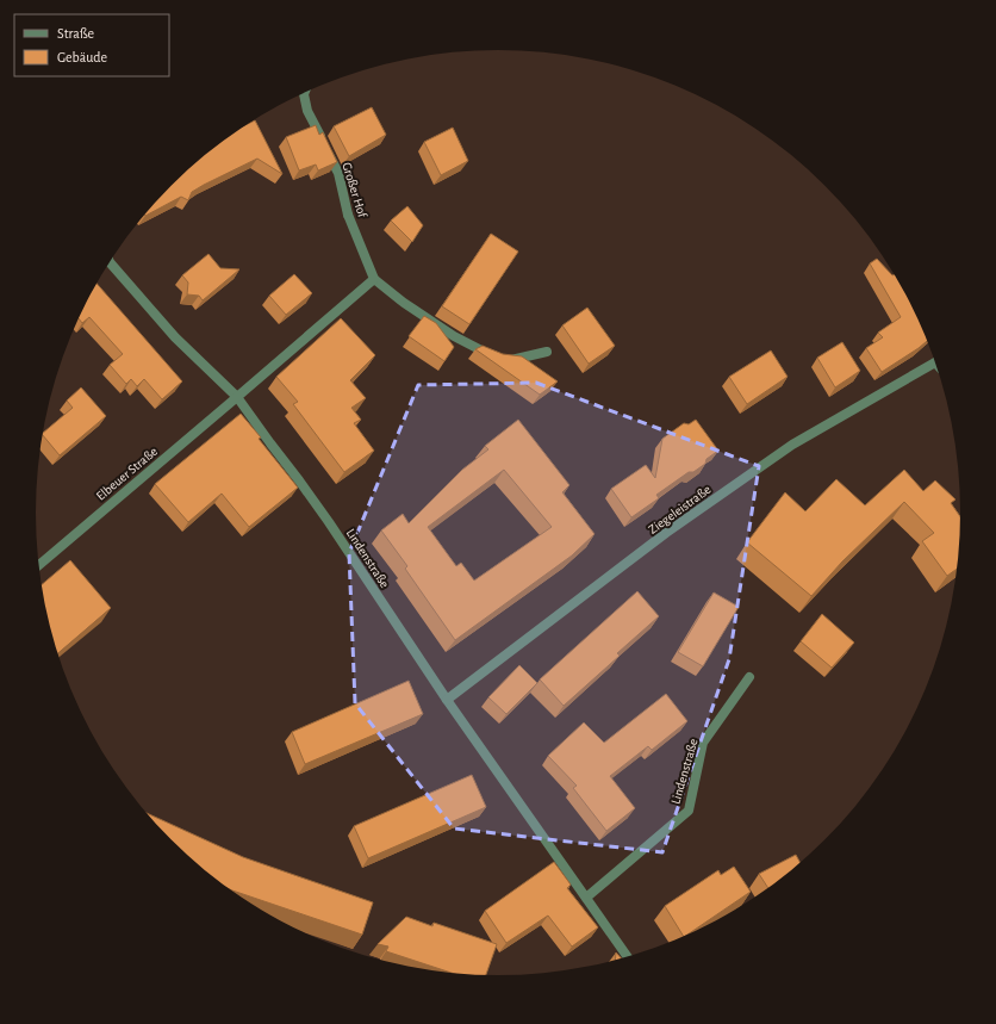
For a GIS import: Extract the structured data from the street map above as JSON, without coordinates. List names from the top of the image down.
{
  "streets": {
    "street": [
      "Großer Hof",
      "Elbeuer Straße",
      "Ziegeleistraße",
      "Lindenstraße"
    ]
  },
  "crossings": [
    ["Elbeuer Straße", "Lindenstraße"],
    ["Ziegeleistraße", "Lindenstraße"]
  ],
  "legend": ["Straße", "Gebäude"]
}
